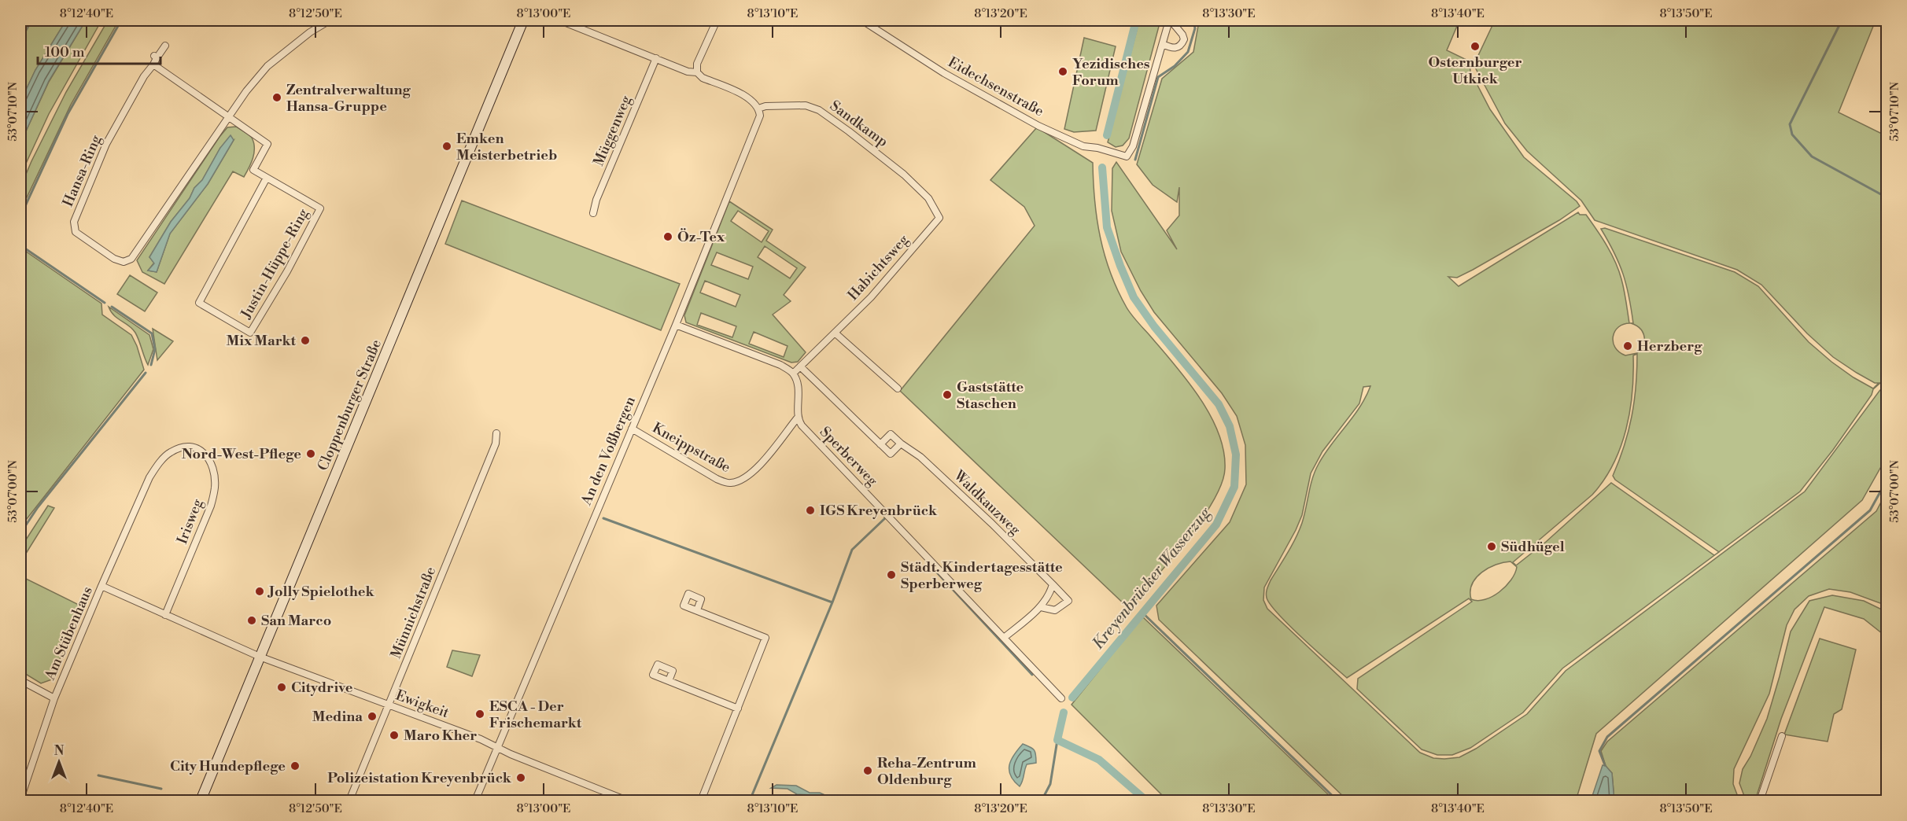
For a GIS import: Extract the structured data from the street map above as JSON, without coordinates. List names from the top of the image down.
{
  "streets": {
    "main road": ["Cloppenburger Straße"],
    "street": [
      "Eidechsenstraße",
      "Sandkamp",
      "Müggenweg",
      "Hansa-Ring",
      "Justin-Hüppe-Ring",
      "Habichtsweg",
      "Kneippstraße",
      "An den Voßbergen",
      "Sperberweg",
      "Waldkauzweg",
      "Irisweg",
      "Münnichstraße",
      "Am Stübenhaus",
      "Ewigkeit"
    ]
  },
  "crossings": [
    ["Sandkamp", "Habichtsweg"],
    ["Sandkamp", "An den Voßbergen"],
    ["Hansa-Ring", "Justin-Hüppe-Ring"],
    ["Habichtsweg", "Kneippstraße"],
    ["Habichtsweg", "An den Voßbergen"],
    ["Habichtsweg", "Sperberweg"],
    ["Cloppenburger Straße", "Am Stübenhaus"],
    ["Cloppenburger Straße", "Ewigkeit"],
    ["Kneippstraße", "An den Voßbergen"],
    ["Kneippstraße", "Sperberweg"],
    ["An den Voßbergen", "Sperberweg"],
    ["An den Voßbergen", "Ewigkeit"],
    ["Irisweg", "Am Stübenhaus"],
    ["Münnichstraße", "Ewigkeit"],
    ["Am Stübenhaus", "Ewigkeit"]
  ],
  "water": ["Kreyenbrücker Wasserzug"],
  "places": [
    "Osternburger Utkiek",
    "Yezidisches Forum",
    "Zentralverwaltung Hansa-Gruppe",
    "Emken Meisterbetrieb",
    "Öz-Tex",
    "Mix Markt",
    "Herzberg",
    "Gaststätte Staschen",
    "Nord-West-Pflege",
    "IGS Kreyenbrück",
    "Südhügel",
    "Städt. Kindertagesstätte Sperberweg",
    "Jolly Spielothek",
    "San Marco",
    "Citydrive",
    "ESCA - Der Frischemarkt",
    "Medina",
    "Maro Kher",
    "City Hundepflege",
    "Reha-Zentrum Oldenburg",
    "Polizeistation Kreyenbrück"
  ],
  "scale_bar": "100 m",
  "north": "top",
  "coordinates": [
    "8°12'40\"E",
    "8°12'50\"E",
    "8°13'00\"E",
    "8°13'10\"E",
    "8°13'20\"E",
    "8°13'30\"E",
    "8°13'40\"E",
    "8°13'50\"E",
    "53°07'10\"N",
    "53°07'00\"N"
  ]
}
